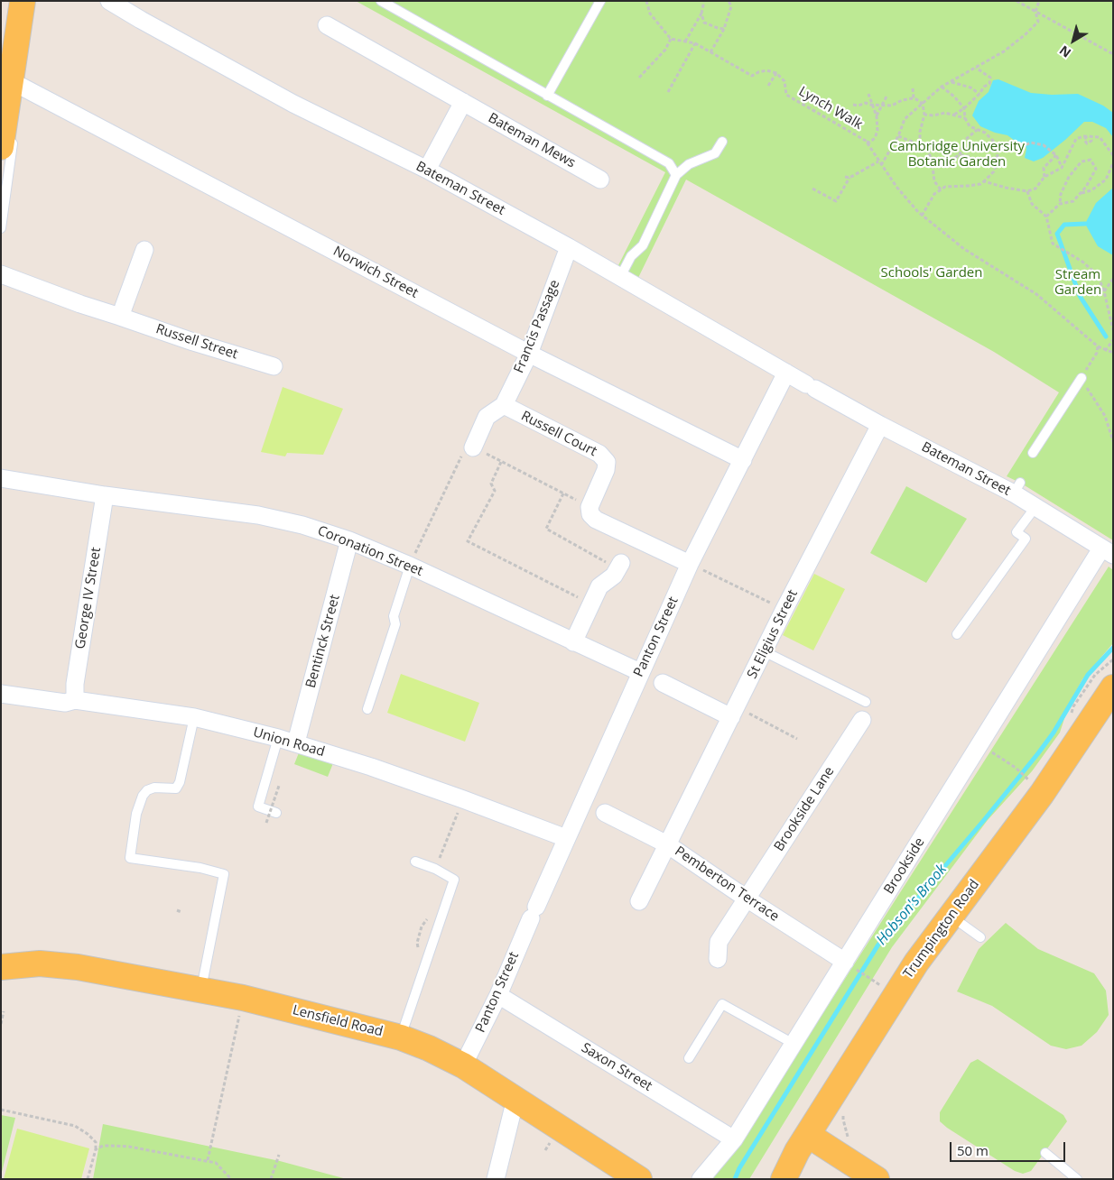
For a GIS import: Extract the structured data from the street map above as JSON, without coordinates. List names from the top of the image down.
{
  "streets": {
    "main road": ["Trumpington Road", "Lensfield Road"],
    "street": [
      "Bateman Mews",
      "Bateman Street",
      "Norwich Street",
      "Francis Passage",
      "Russell Street",
      "Russell Court",
      "Coronation Street",
      "George IV Street",
      "St Eligius Street",
      "Panton Street",
      "Bentinck Street",
      "Union Road",
      "Brookside Lane",
      "Brookside",
      "Pemberton Terrace",
      "Saxon Street"
    ],
    "path": ["Lynch Walk"]
  },
  "crossings": [
    ["Bateman Street", "Francis Passage"],
    ["Bateman Street", "St Eligius Street"],
    ["Bateman Street", "Panton Street"],
    ["Bateman Street", "Brookside"],
    ["Norwich Street", "Francis Passage"],
    ["Norwich Street", "Panton Street"],
    ["Francis Passage", "Russell Court"],
    ["Coronation Street", "George IV Street"],
    ["Coronation Street", "Panton Street"],
    ["Coronation Street", "Bentinck Street"],
    ["George IV Street", "Union Road"],
    ["St Eligius Street", "Pemberton Terrace"],
    ["Panton Street", "Union Road"],
    ["Panton Street", "Lensfield Road"],
    ["Panton Street", "Saxon Street"],
    ["Bentinck Street", "Union Road"],
    ["Brookside Lane", "Pemberton Terrace"],
    ["Brookside", "Pemberton Terrace"],
    ["Brookside", "Saxon Street"]
  ],
  "water": ["Hobson's Brook"],
  "parks": ["Cambridge University Botanic Garden", "Schools' Garden", "Stream Garden"],
  "scale_bar": "50 m",
  "north": "bottom left"
}
